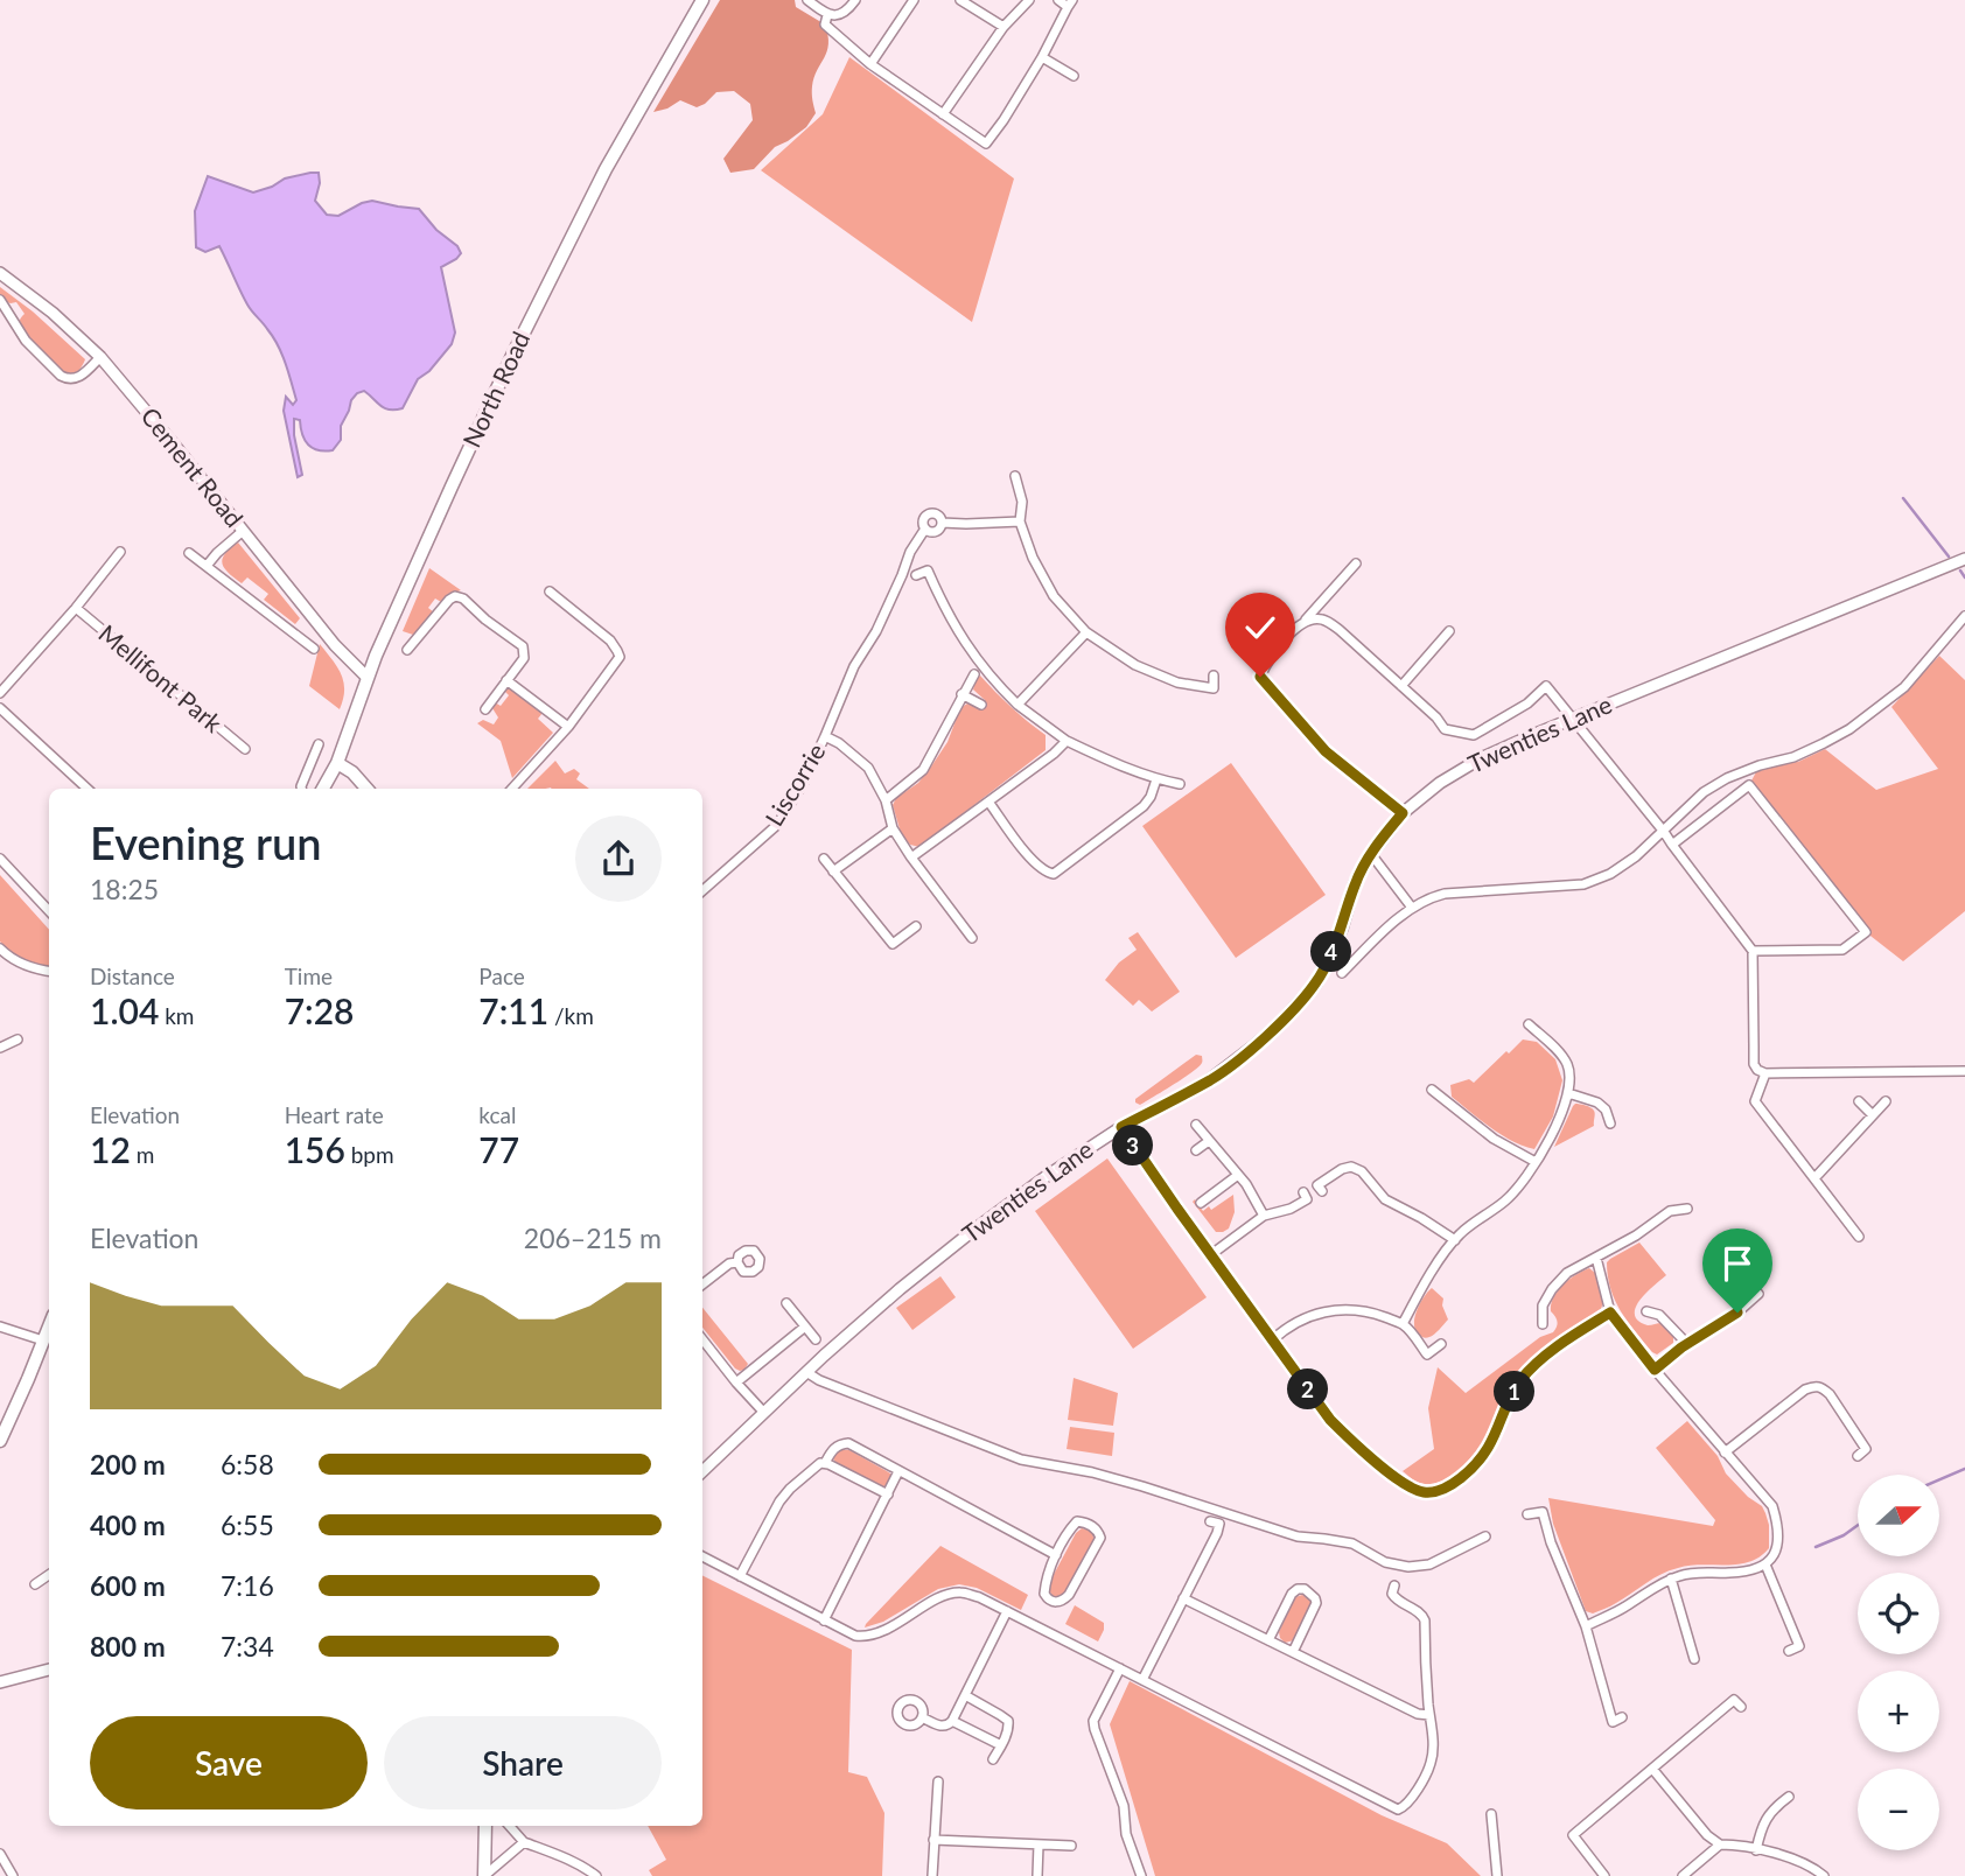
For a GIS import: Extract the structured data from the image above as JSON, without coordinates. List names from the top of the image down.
{
  "streets": {
    "main road": ["North Road"],
    "street": [
      "Cement Road",
      "Mellifont Park",
      "Twenties Lane",
      "Liscorrie"
    ]
  },
  "crossings": [
    ["North Road", "Cement Road"]
  ],
  "north": "right",
  "page": {
    "heading": ["Evening run", "18:25"],
    "stats": [
      ["Distance", "1.04 km"],
      ["Time", "7:28"],
      ["Pace", "7:11 /km"],
      ["Elevation", "12 m"],
      ["Heart rate", "156 bpm"],
      ["kcal", "77"]
    ],
    "pins": [
      "4",
      "3",
      "2",
      "1"
    ],
    "chart": ["Elevation", "206–215 m"],
    "list": [
      {
        "name": "200 m",
        "note": "6:58"
      },
      {
        "name": "400 m",
        "note": "6:55"
      },
      {
        "name": "600 m",
        "note": "7:16"
      },
      {
        "name": "800 m",
        "note": "7:34"
      }
    ],
    "map_buttons": ["+", "−"],
    "buttons": ["Save", "Share"]
  }
}
